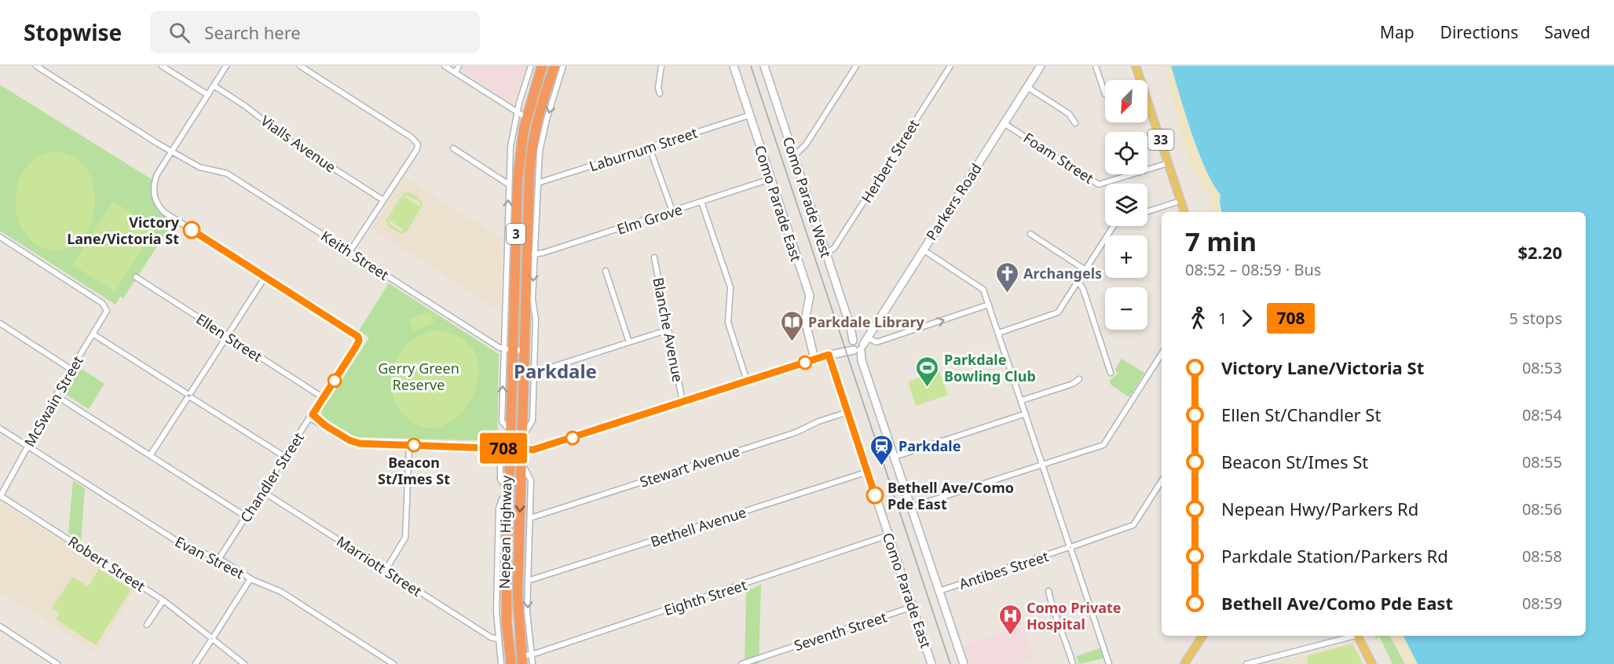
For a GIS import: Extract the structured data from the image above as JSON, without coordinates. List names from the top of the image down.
{
  "streets": {
    "highway": ["3", "Nepean Highway"],
    "main road": ["33"],
    "street": [
      "Vialls Avenue",
      "Laburnum Street",
      "Foam Street",
      "Herbert Street",
      "Como Parade West",
      "Parkers Road",
      "Como Parade East",
      "Elm Grove",
      "Keith Street",
      "Blanche Avenue",
      "Ellen Street",
      "McSwain Street",
      "Stewart Avenue",
      "Chandler Street",
      "Bethell Avenue",
      "Evan Street",
      "Robert Street",
      "Marriott Street",
      "Antibes Street",
      "Eighth Street",
      "Seventh Street"
    ]
  },
  "crossings": [
    ["33", "Foam Street"],
    ["Laburnum Street", "Como Parade East"],
    ["Foam Street", "Parkers Road"],
    ["Herbert Street", "Como Parade West"],
    ["Como Parade West", "Antibes Street"],
    ["Como Parade East", "Elm Grove"],
    ["Como Parade East", "Stewart Avenue"],
    ["Como Parade East", "Bethell Avenue"],
    ["Como Parade East", "Eighth Street"],
    ["Como Parade East", "Seventh Street"],
    ["Elm Grove", "Nepean Highway"],
    ["Keith Street", "Nepean Highway"],
    ["Ellen Street", "Chandler Street"],
    ["McSwain Street", "Evan Street"],
    ["McSwain Street", "Robert Street"],
    ["Chandler Street", "Evan Street"],
    ["Chandler Street", "Marriott Street"],
    ["Nepean Highway", "Eighth Street"]
  ],
  "districts": ["Parkdale"],
  "parks": ["Gerry Green Reserve"],
  "places": {
    "other": ["Victory Lane/Victoria St", "Beacon St/Imes St", "Bethell Ave/Como Pde East"],
    "church": ["Archangels"],
    "library": ["Parkdale Library"],
    "sports": ["Parkdale Bowling Club"],
    "station": ["Parkdale"],
    "hospital": ["Como Private Hospital"]
  },
  "lines": ["bus line 708"],
  "north": "bottom left",
  "page": {
    "header": "Stopwise",
    "search": "Search here",
    "nav": ["Map", "Directions", "Saved"],
    "on_map": "708",
    "map_buttons": ["+", "−"],
    "heading": ["7 min", "08:52 – 08:59 · Bus", "$2.20"],
    "legs": ["1", "708", "5 stops"],
    "list": [
      {
        "name": "Victory Lane/Victoria St",
        "value": "08:53"
      },
      {
        "name": "Ellen St/Chandler St",
        "value": "08:54"
      },
      {
        "name": "Beacon St/Imes St",
        "value": "08:55"
      },
      {
        "name": "Nepean Hwy/Parkers Rd",
        "value": "08:56"
      },
      {
        "name": "Parkdale Station/Parkers Rd",
        "value": "08:58"
      },
      {
        "name": "Bethell Ave/Como Pde East",
        "value": "08:59"
      }
    ]
  }
}
